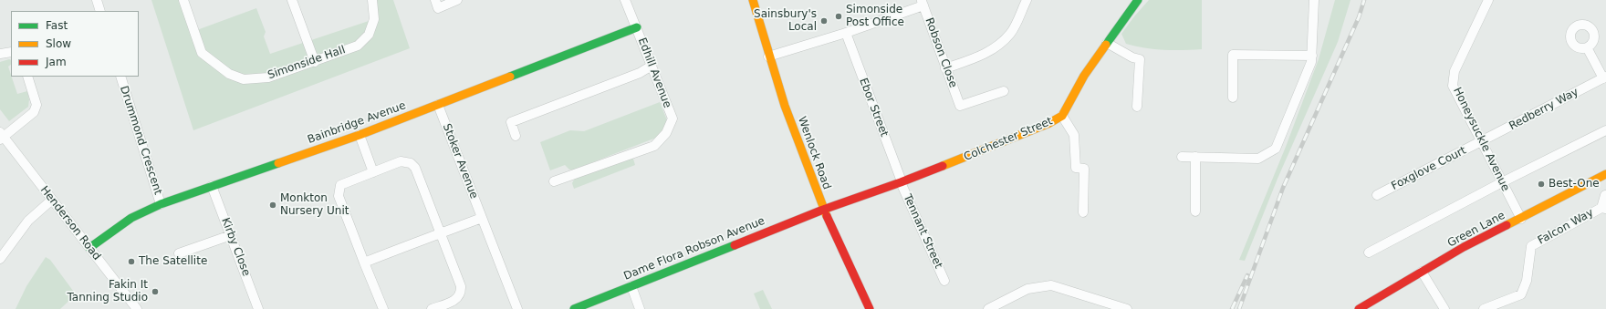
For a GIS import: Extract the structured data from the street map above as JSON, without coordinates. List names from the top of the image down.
{
  "streets": {
    "street": [
      "Robson Close",
      "Simonside Hall",
      "Edhill Avenue",
      "Ebor Street",
      "Redberry Way",
      "Bainbridge Avenue",
      "Colchester Street",
      "Honeysuckle Avenue",
      "Drummond Crescent",
      "Wenlock Road",
      "Stoker Avenue",
      "Foxglove Court",
      "Henderson Road",
      "Falcon Way",
      "Green Lane",
      "Tennant Street",
      "Kirby Close",
      "Dame Flora Robson Avenue"
    ]
  },
  "crossings": [
    ["Edhill Avenue", "Bainbridge Avenue"],
    ["Ebor Street", "Colchester Street"],
    ["Ebor Street", "Tennant Street"],
    ["Redberry Way", "Honeysuckle Avenue"],
    ["Redberry Way", "Foxglove Court"],
    ["Bainbridge Avenue", "Drummond Crescent"],
    ["Bainbridge Avenue", "Stoker Avenue"],
    ["Bainbridge Avenue", "Henderson Road"],
    ["Bainbridge Avenue", "Kirby Close"],
    ["Colchester Street", "Wenlock Road"],
    ["Colchester Street", "Tennant Street"],
    ["Colchester Street", "Dame Flora Robson Avenue"],
    ["Honeysuckle Avenue", "Foxglove Court"],
    ["Honeysuckle Avenue", "Green Lane"],
    ["Wenlock Road", "Dame Flora Robson Avenue"]
  ],
  "places": [
    "Simonside Post Office",
    "Sainsbury's Local",
    "Best-One",
    "Monkton Nursery Unit",
    "The Satellite",
    "Fakin It Tanning Studio"
  ],
  "legend": ["Fast", "Slow", "Jam"]
}
